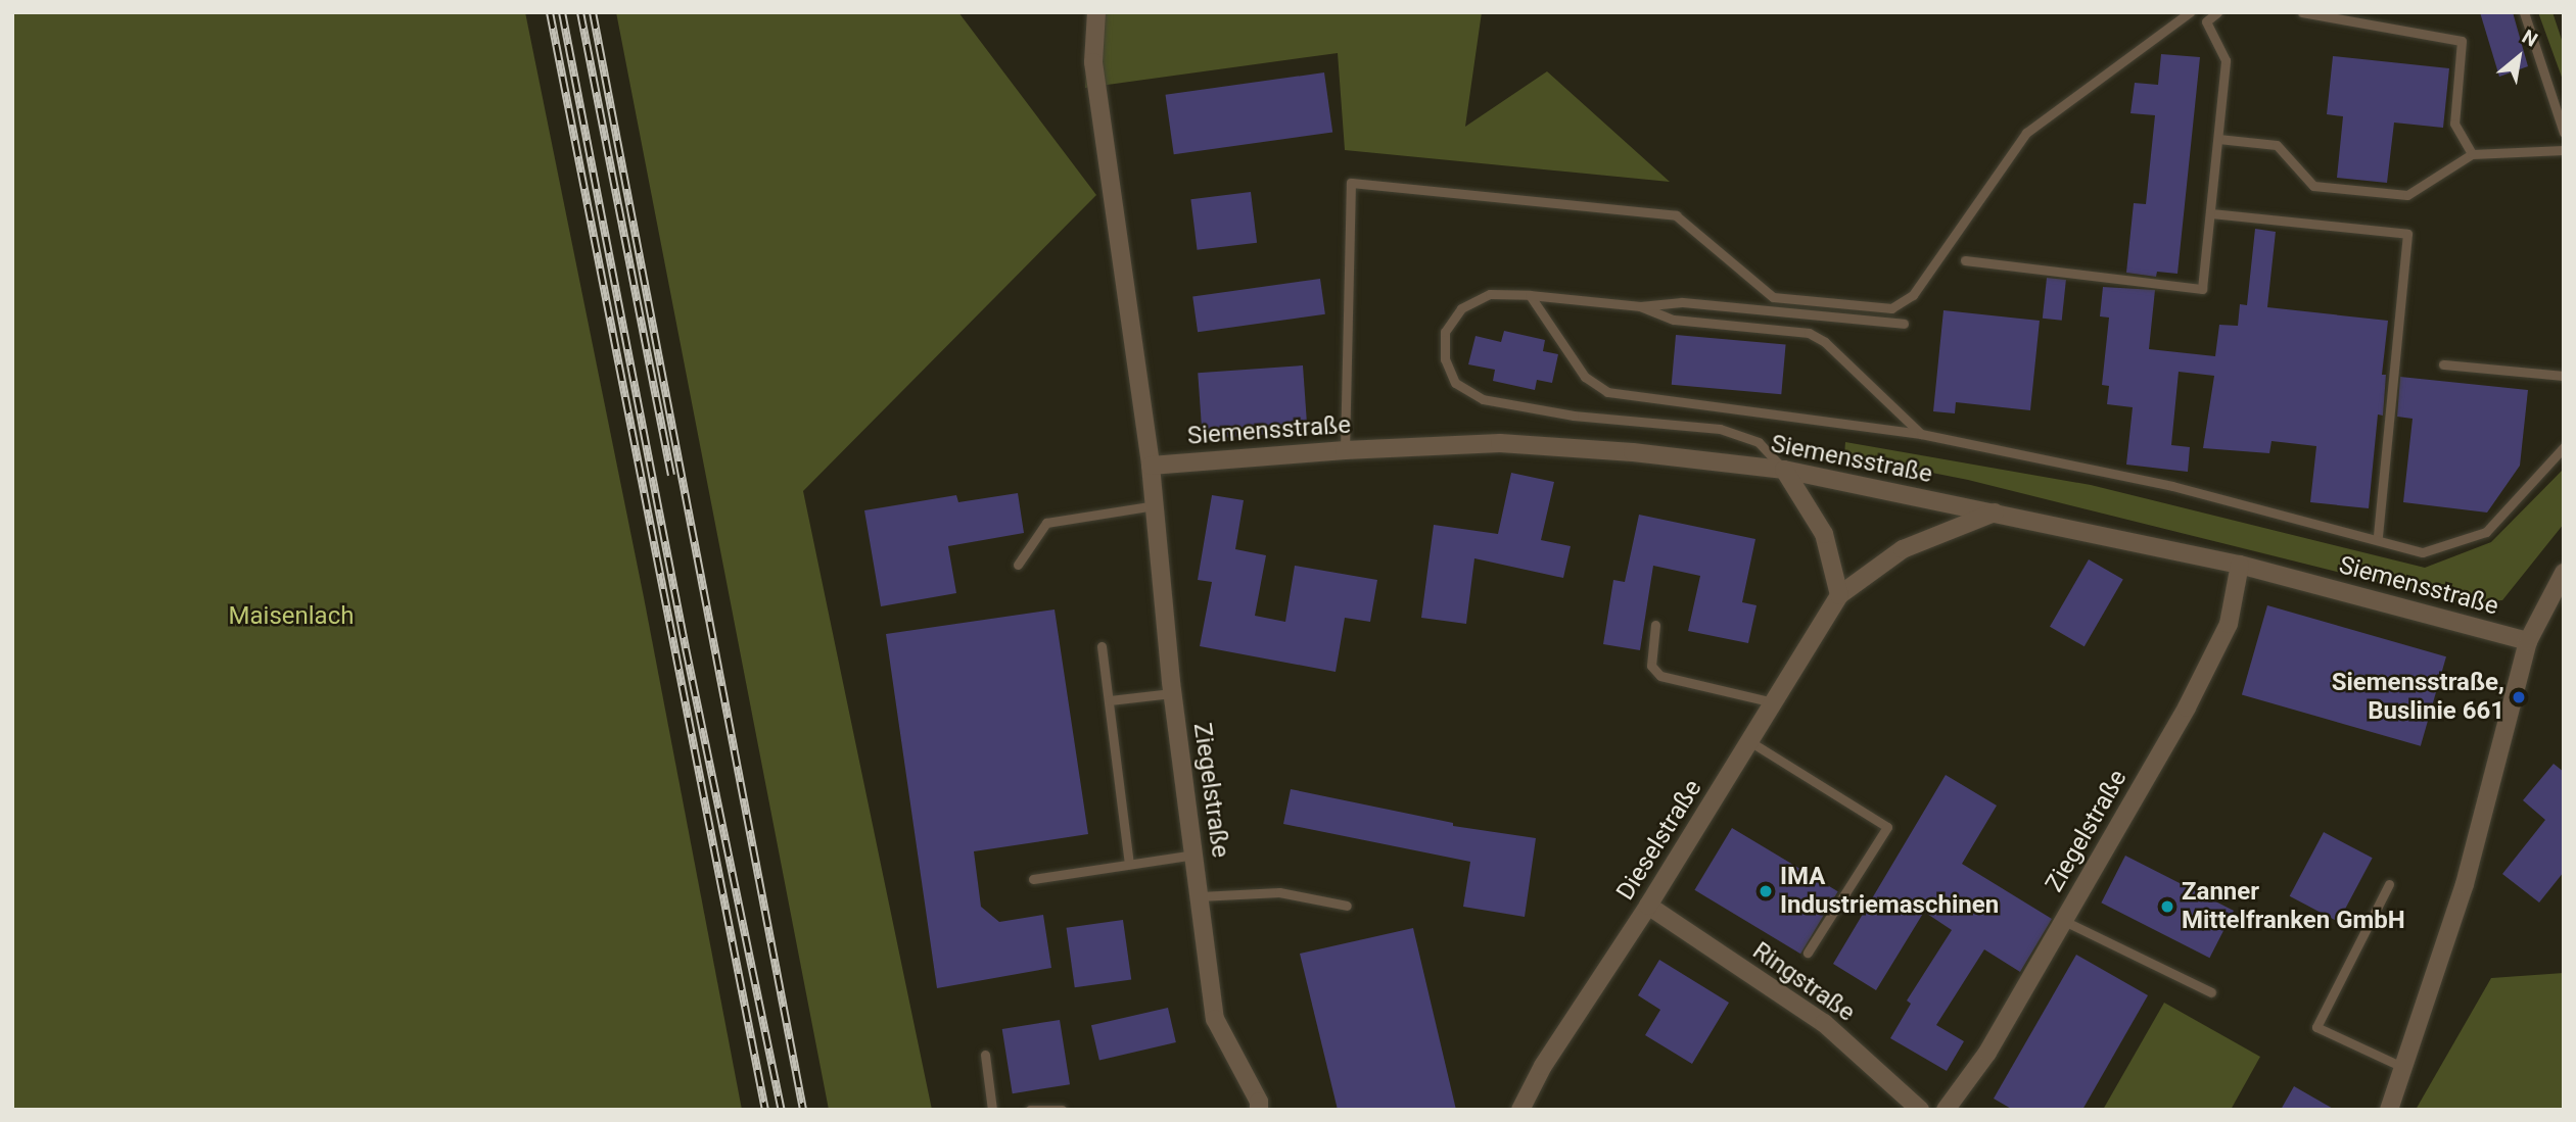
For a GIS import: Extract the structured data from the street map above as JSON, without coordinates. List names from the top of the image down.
{
  "streets": {
    "street": [
      "Siemensstraße",
      "Ziegelstraße",
      "Dieselstraße",
      "Ringstraße"
    ]
  },
  "crossings": [
    ["Siemensstraße", "Ziegelstraße"],
    ["Siemensstraße", "Dieselstraße"],
    ["Dieselstraße", "Ringstraße"]
  ],
  "parks": ["Maisenlach"],
  "places": ["Siemensstraße, Buslinie 661", "IMA Industriemaschinen", "Zanner Mittelfranken GmbH"],
  "north": "top right"
}
